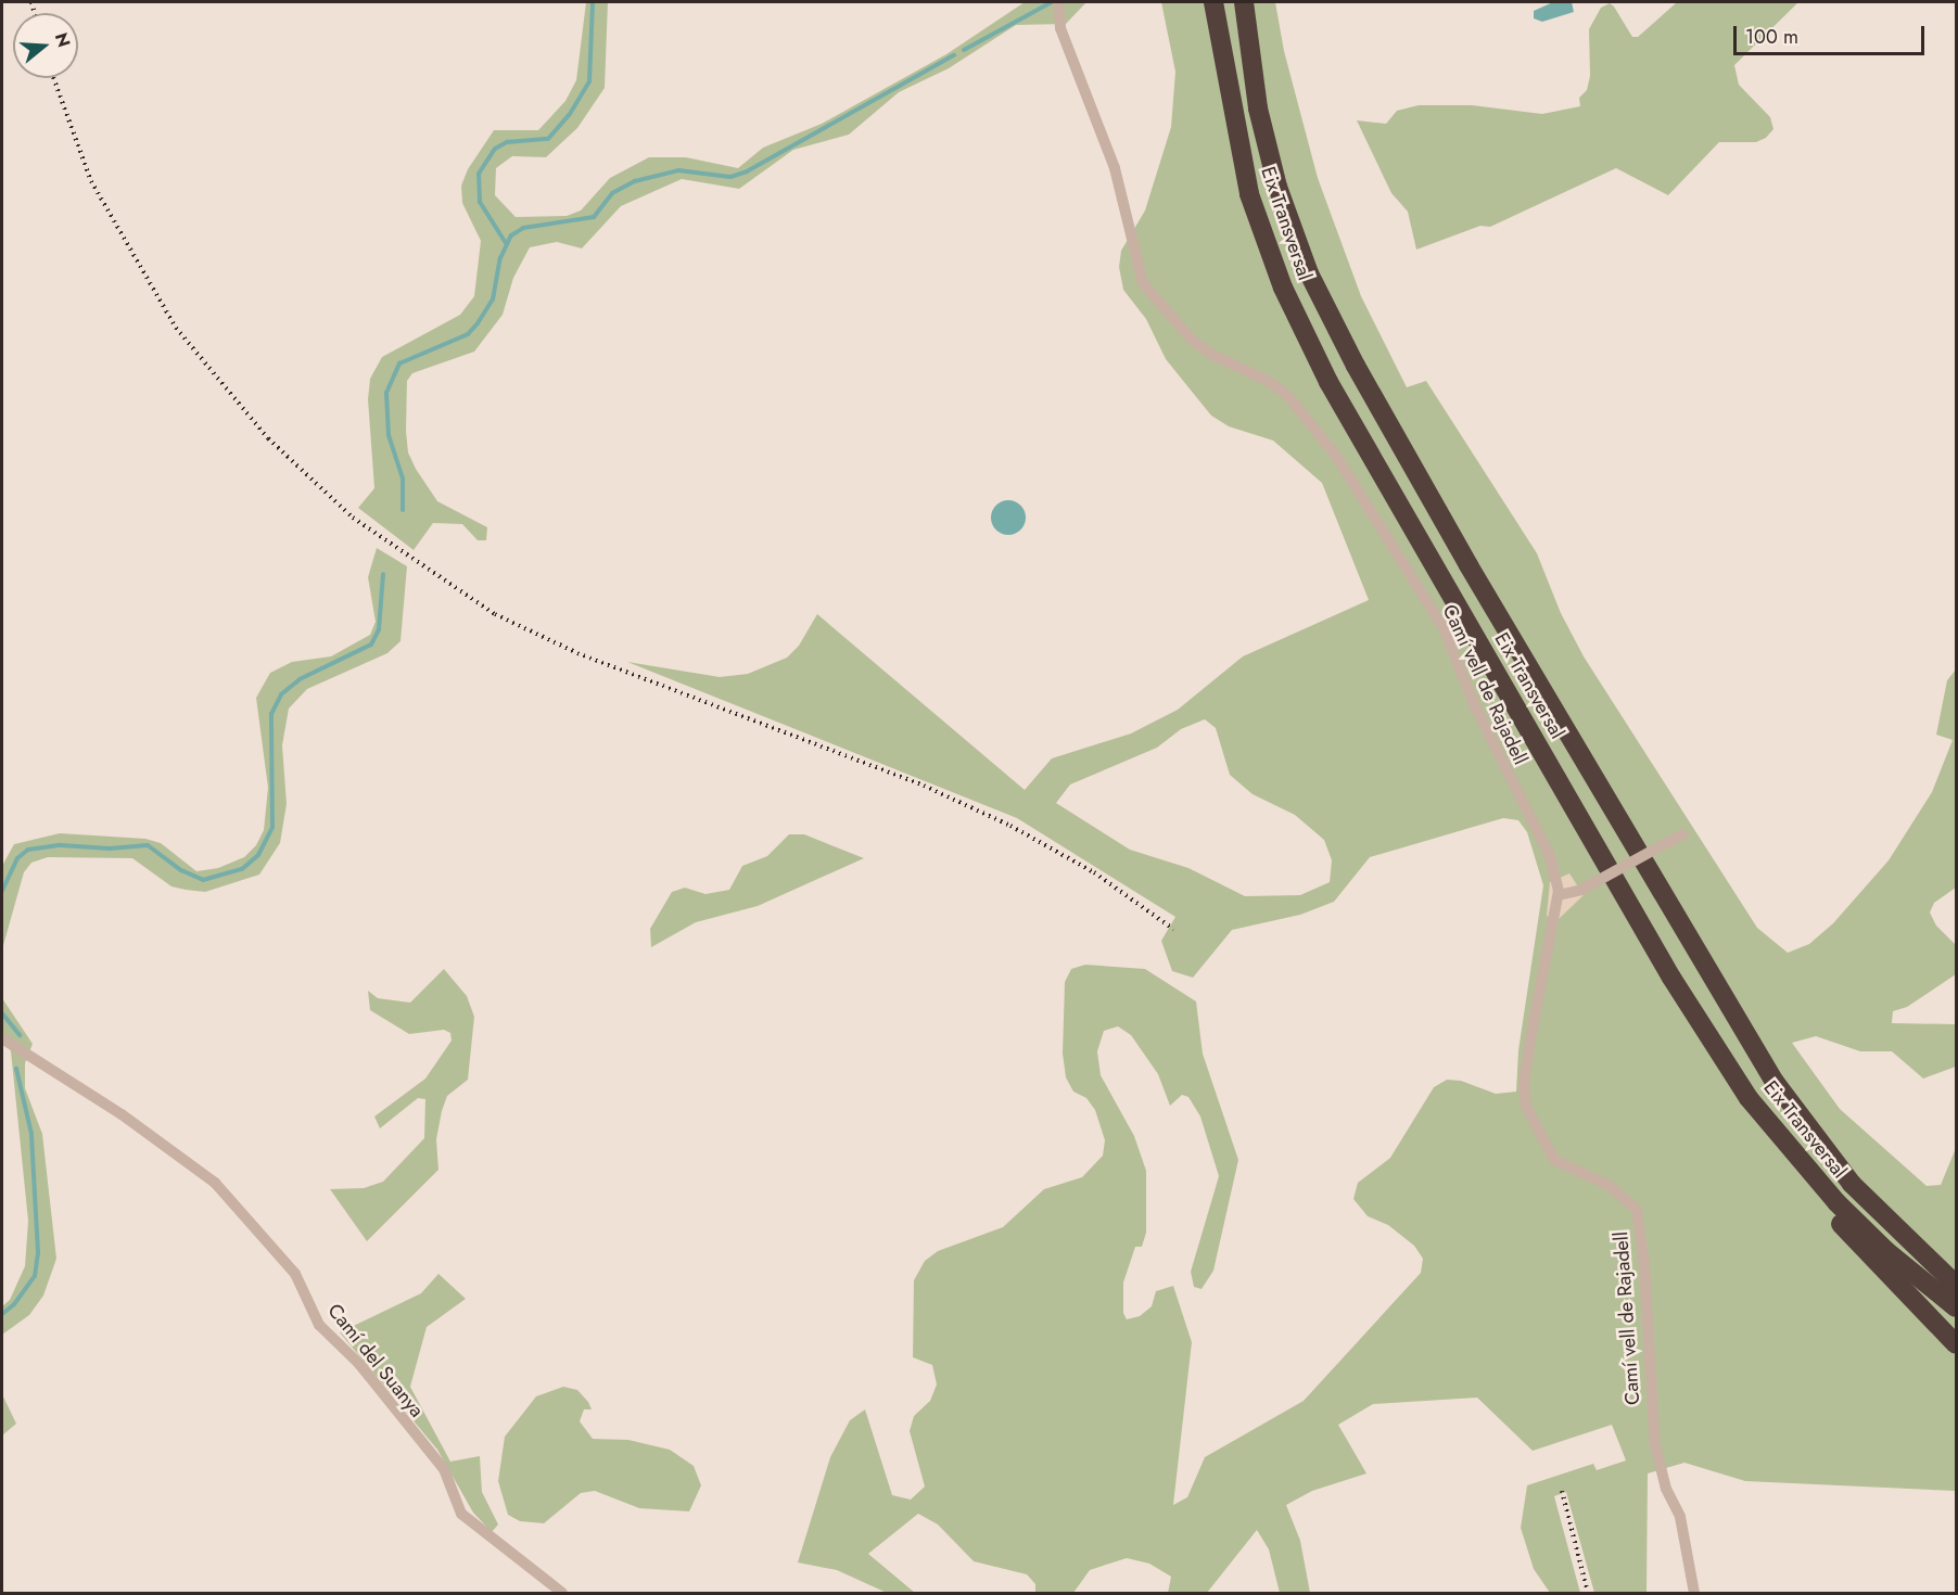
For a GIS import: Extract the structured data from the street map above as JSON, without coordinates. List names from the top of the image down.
{
  "streets": {
    "highway": ["Eix Transversal"],
    "street": ["Camí vell de Rajadell", "Camí del Suanya"]
  },
  "scale_bar": "100 m",
  "north": "right"
}
